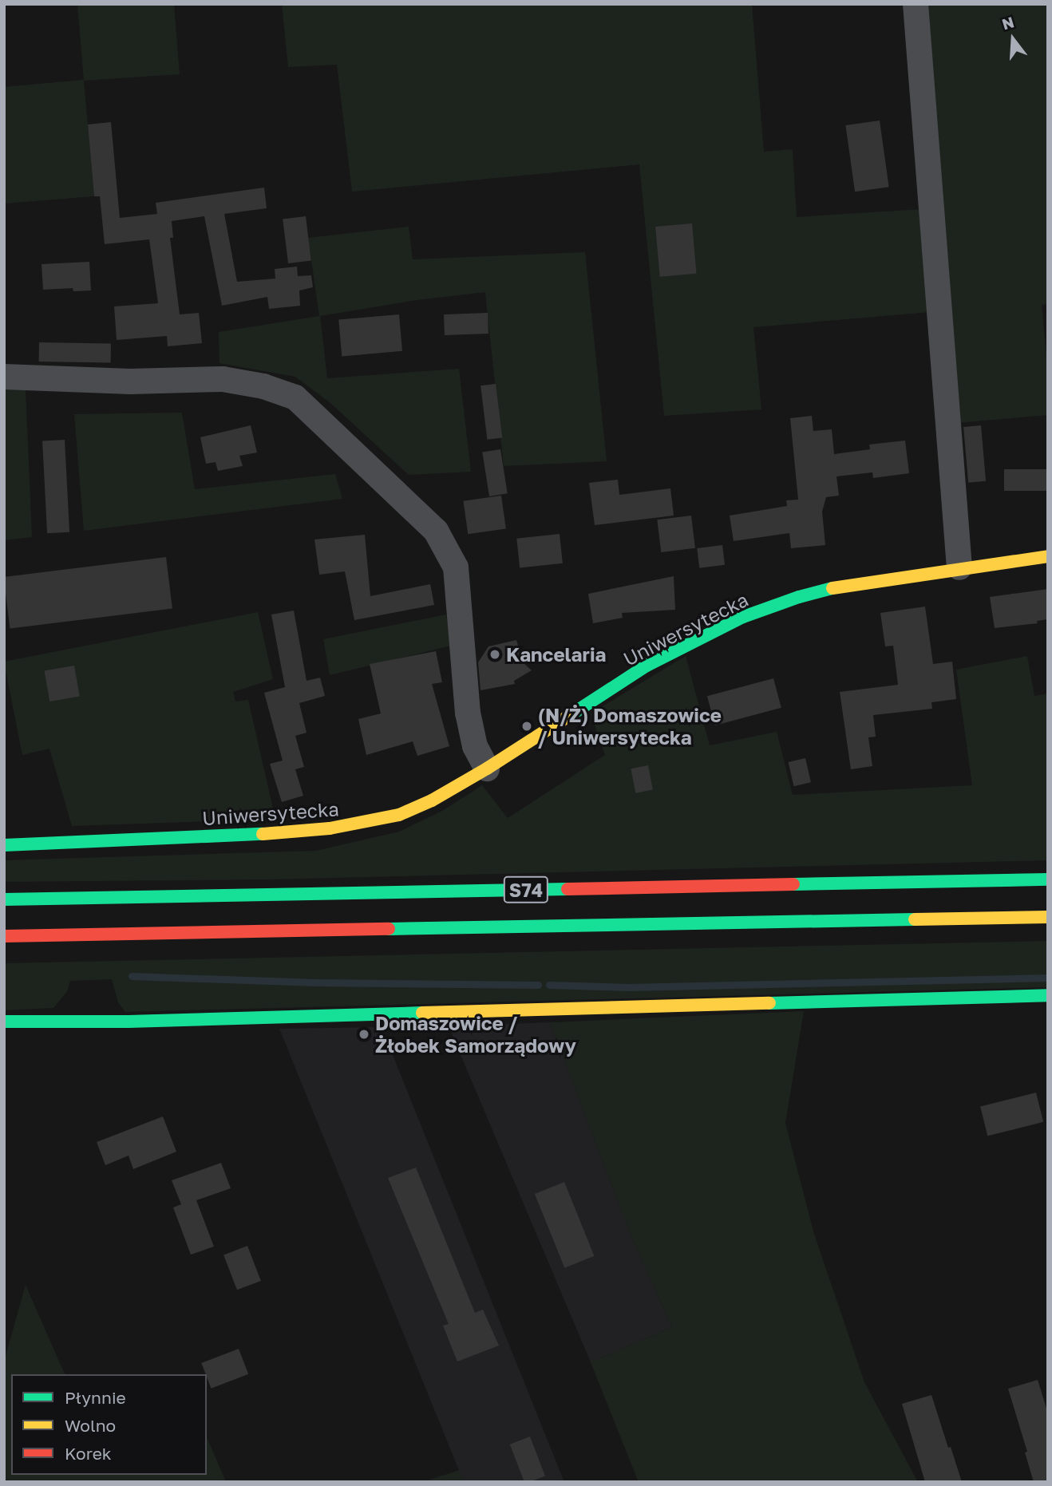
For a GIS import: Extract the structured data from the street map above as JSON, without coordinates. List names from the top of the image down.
{
  "streets": {
    "main road": ["Uniwersytecka", "S74"]
  },
  "places": ["Kancelaria", "(N/Ż) Domaszowice / Uniwersytecka", "Domaszowice / Żłobek Samorządowy"],
  "legend": ["Płynnie", "Wolno", "Korek"],
  "north": "top"
}
